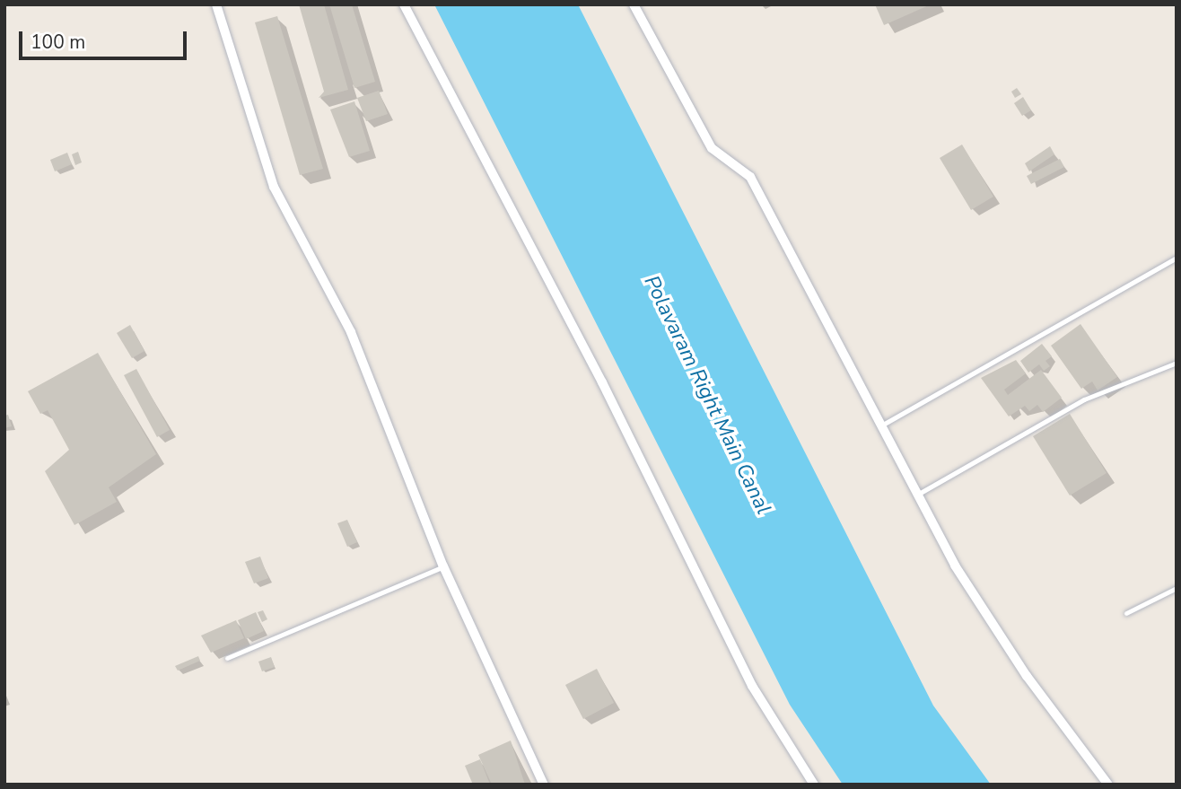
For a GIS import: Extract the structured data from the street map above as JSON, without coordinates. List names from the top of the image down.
{
  "water": ["Polavaram Right Main Canal"],
  "scale_bar": "100 m"
}
